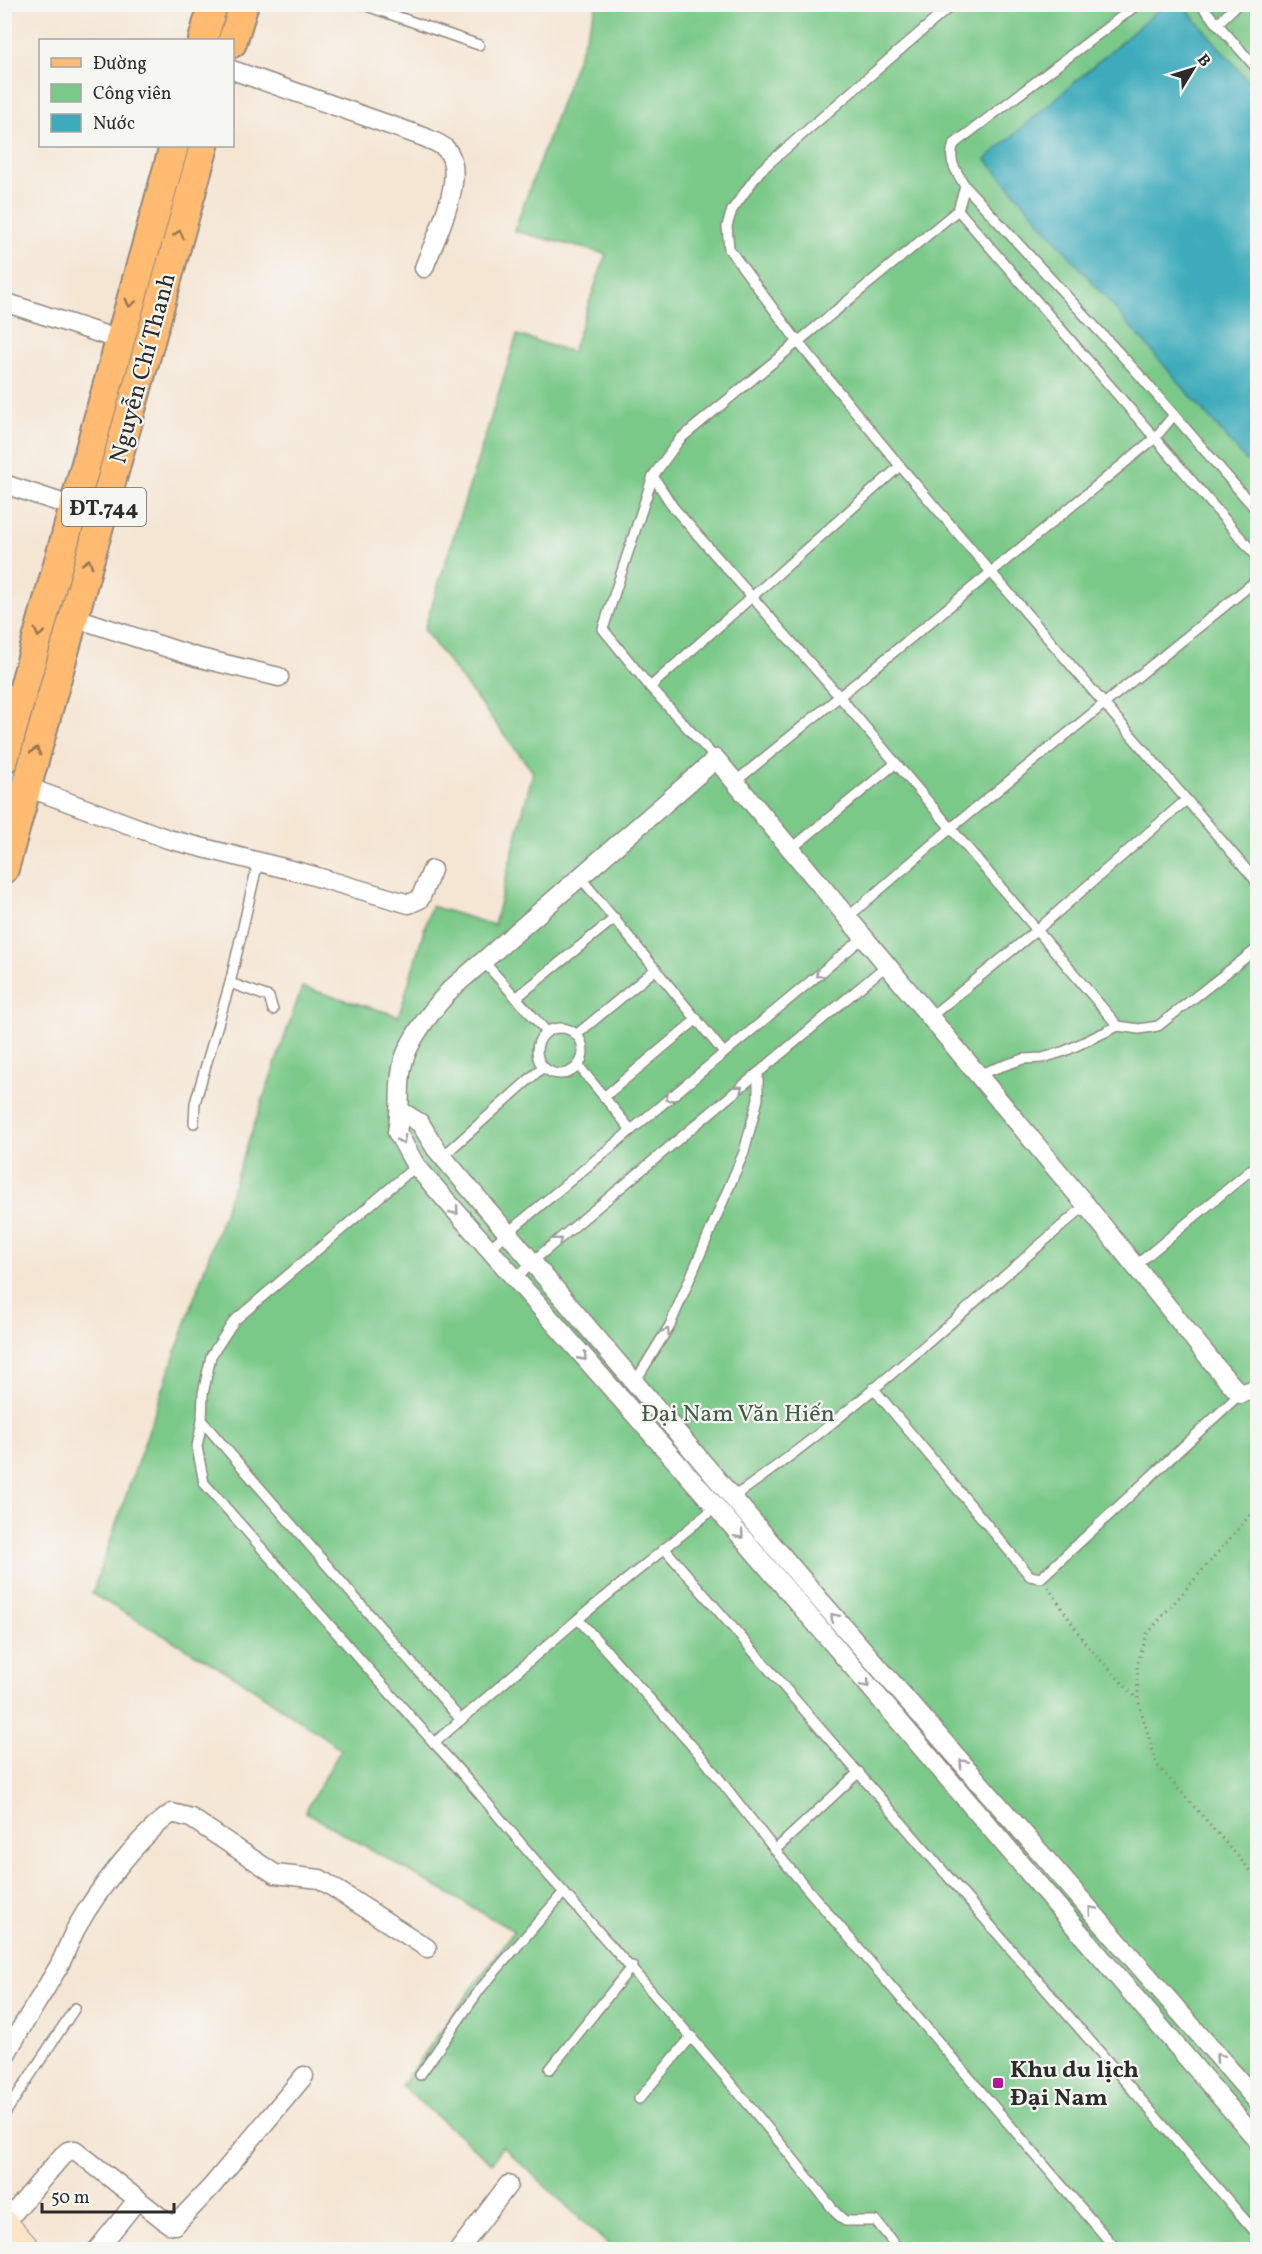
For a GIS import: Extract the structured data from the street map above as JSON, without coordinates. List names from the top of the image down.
{
  "streets": {
    "main road": ["Nguyễn Chí Thanh", "ĐT.744"]
  },
  "parks": ["Đại Nam Văn Hiến"],
  "places": {
    "transit": ["Khu du lịch Đại Nam"]
  },
  "legend": ["Đường", "Công viên", "Nước"],
  "scale_bar": "50 m",
  "north": "top right"
}
